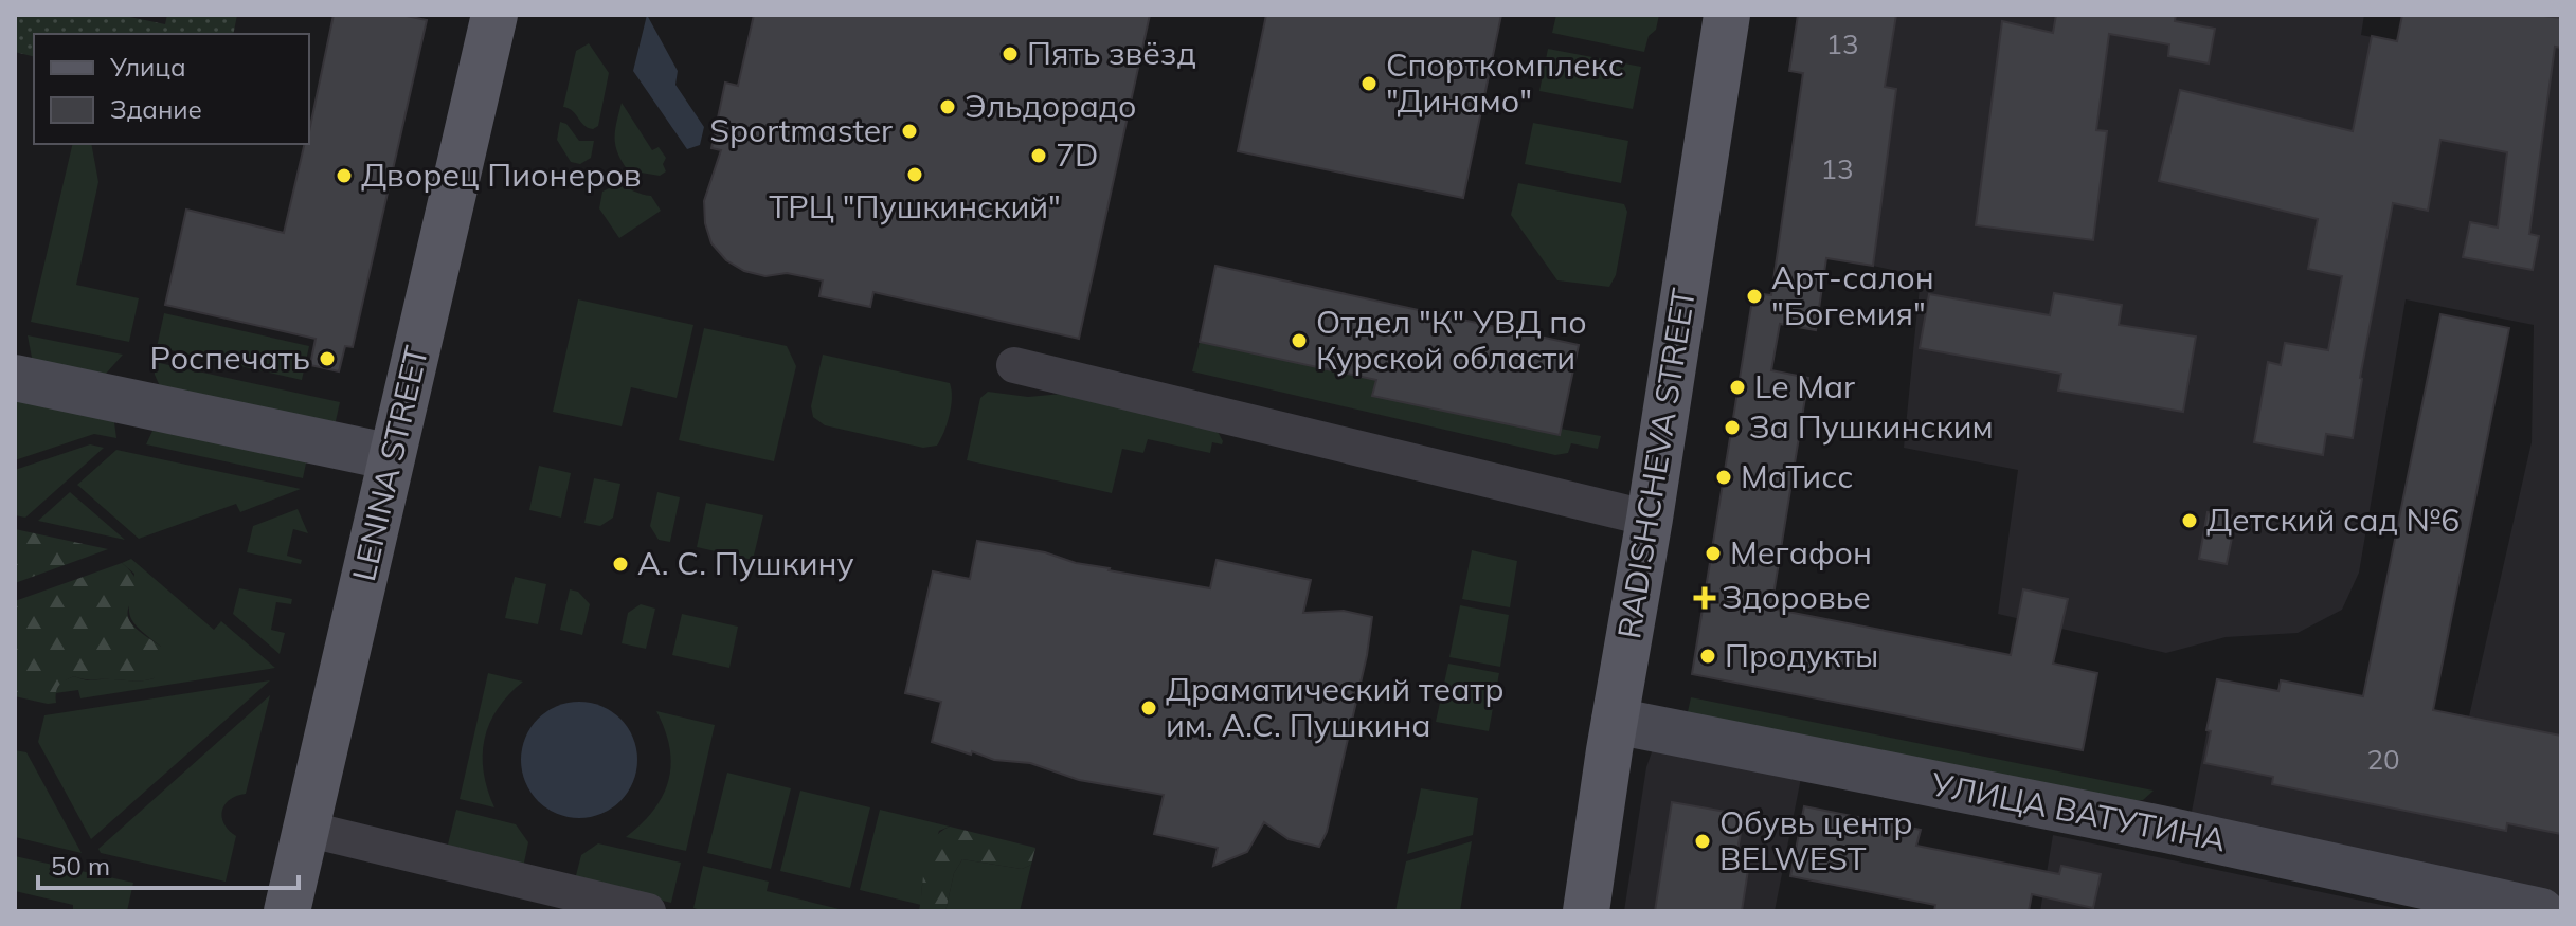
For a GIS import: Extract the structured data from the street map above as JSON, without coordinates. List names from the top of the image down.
{
  "streets": {
    "main road": ["LENINA STREET", "RADISHCHEVA STREET"],
    "street": ["УЛИЦА ВАТУТИНА"]
  },
  "crossings": [
    ["RADISHCHEVA STREET", "УЛИЦА ВАТУТИНА"]
  ],
  "places": {
    "other": [
      "Пять звёзд",
      "Спорткомплекс \"Динамо\"",
      "Эльдорадо",
      "Sportmaster",
      "7D",
      "ТРЦ \"Пушкинский\"",
      "Дворец Пионеров",
      "Арт-салон \"Богемия\"",
      "Отдел \"К\" УВД по Курской области",
      "Роспечать",
      "Le Mar",
      "За Пушкинским",
      "МаТисс",
      "Детский сад №6",
      "Мегафон",
      "А. С. Пушкину",
      "Продукты",
      "Драматический театр им. А.С. Пушкина",
      "Обувь центр BELWEST"
    ],
    "health": ["Здоровье"]
  },
  "house_numbers": ["13", "13", "20"],
  "legend": ["Улица", "Здание"],
  "scale_bar": "50 m"
}
